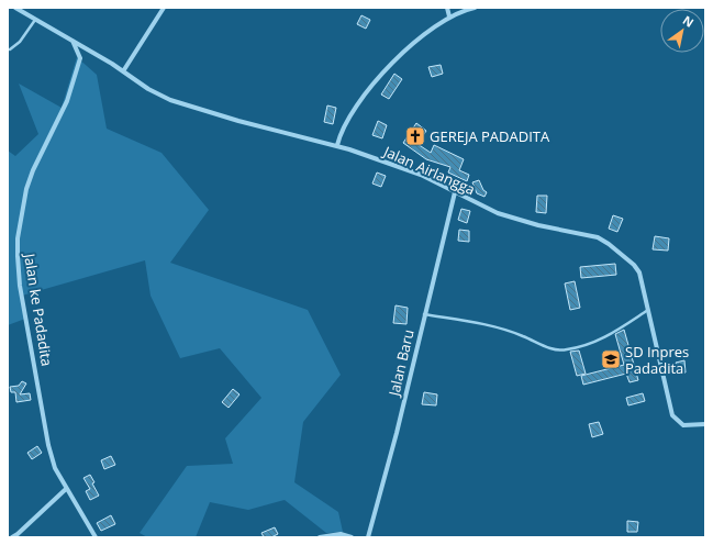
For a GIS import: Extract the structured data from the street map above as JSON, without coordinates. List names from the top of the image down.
{
  "streets": {
    "street": ["Jalan Airlangga", "Jalan ke Padadita", "Jalan Baru"]
  },
  "crossings": [
    ["Jalan Airlangga", "Jalan Baru"]
  ],
  "places": {
    "church": ["GEREJA PADADITA"],
    "school or university": ["SD Inpres Padadita"]
  },
  "north": "top right"
}
